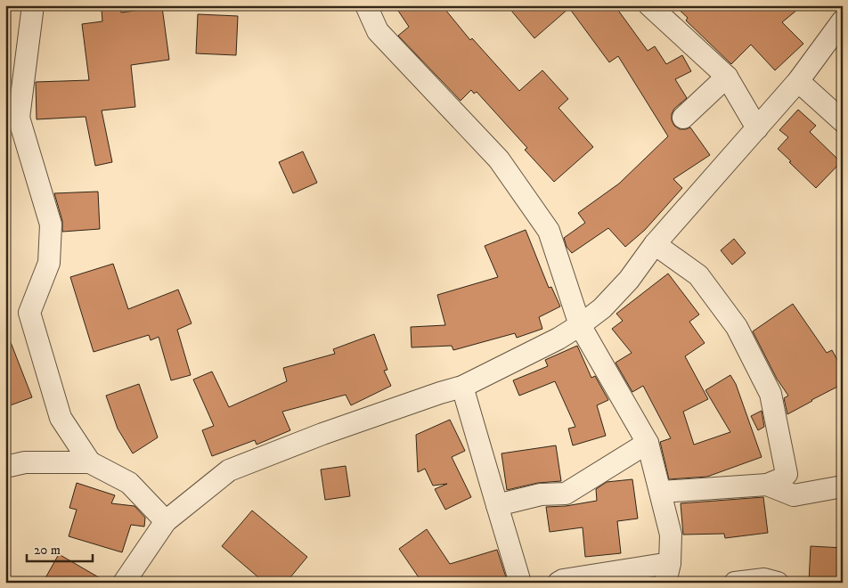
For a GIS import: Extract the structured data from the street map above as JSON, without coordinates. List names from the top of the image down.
{
  "scale_bar": "20 m"
}
